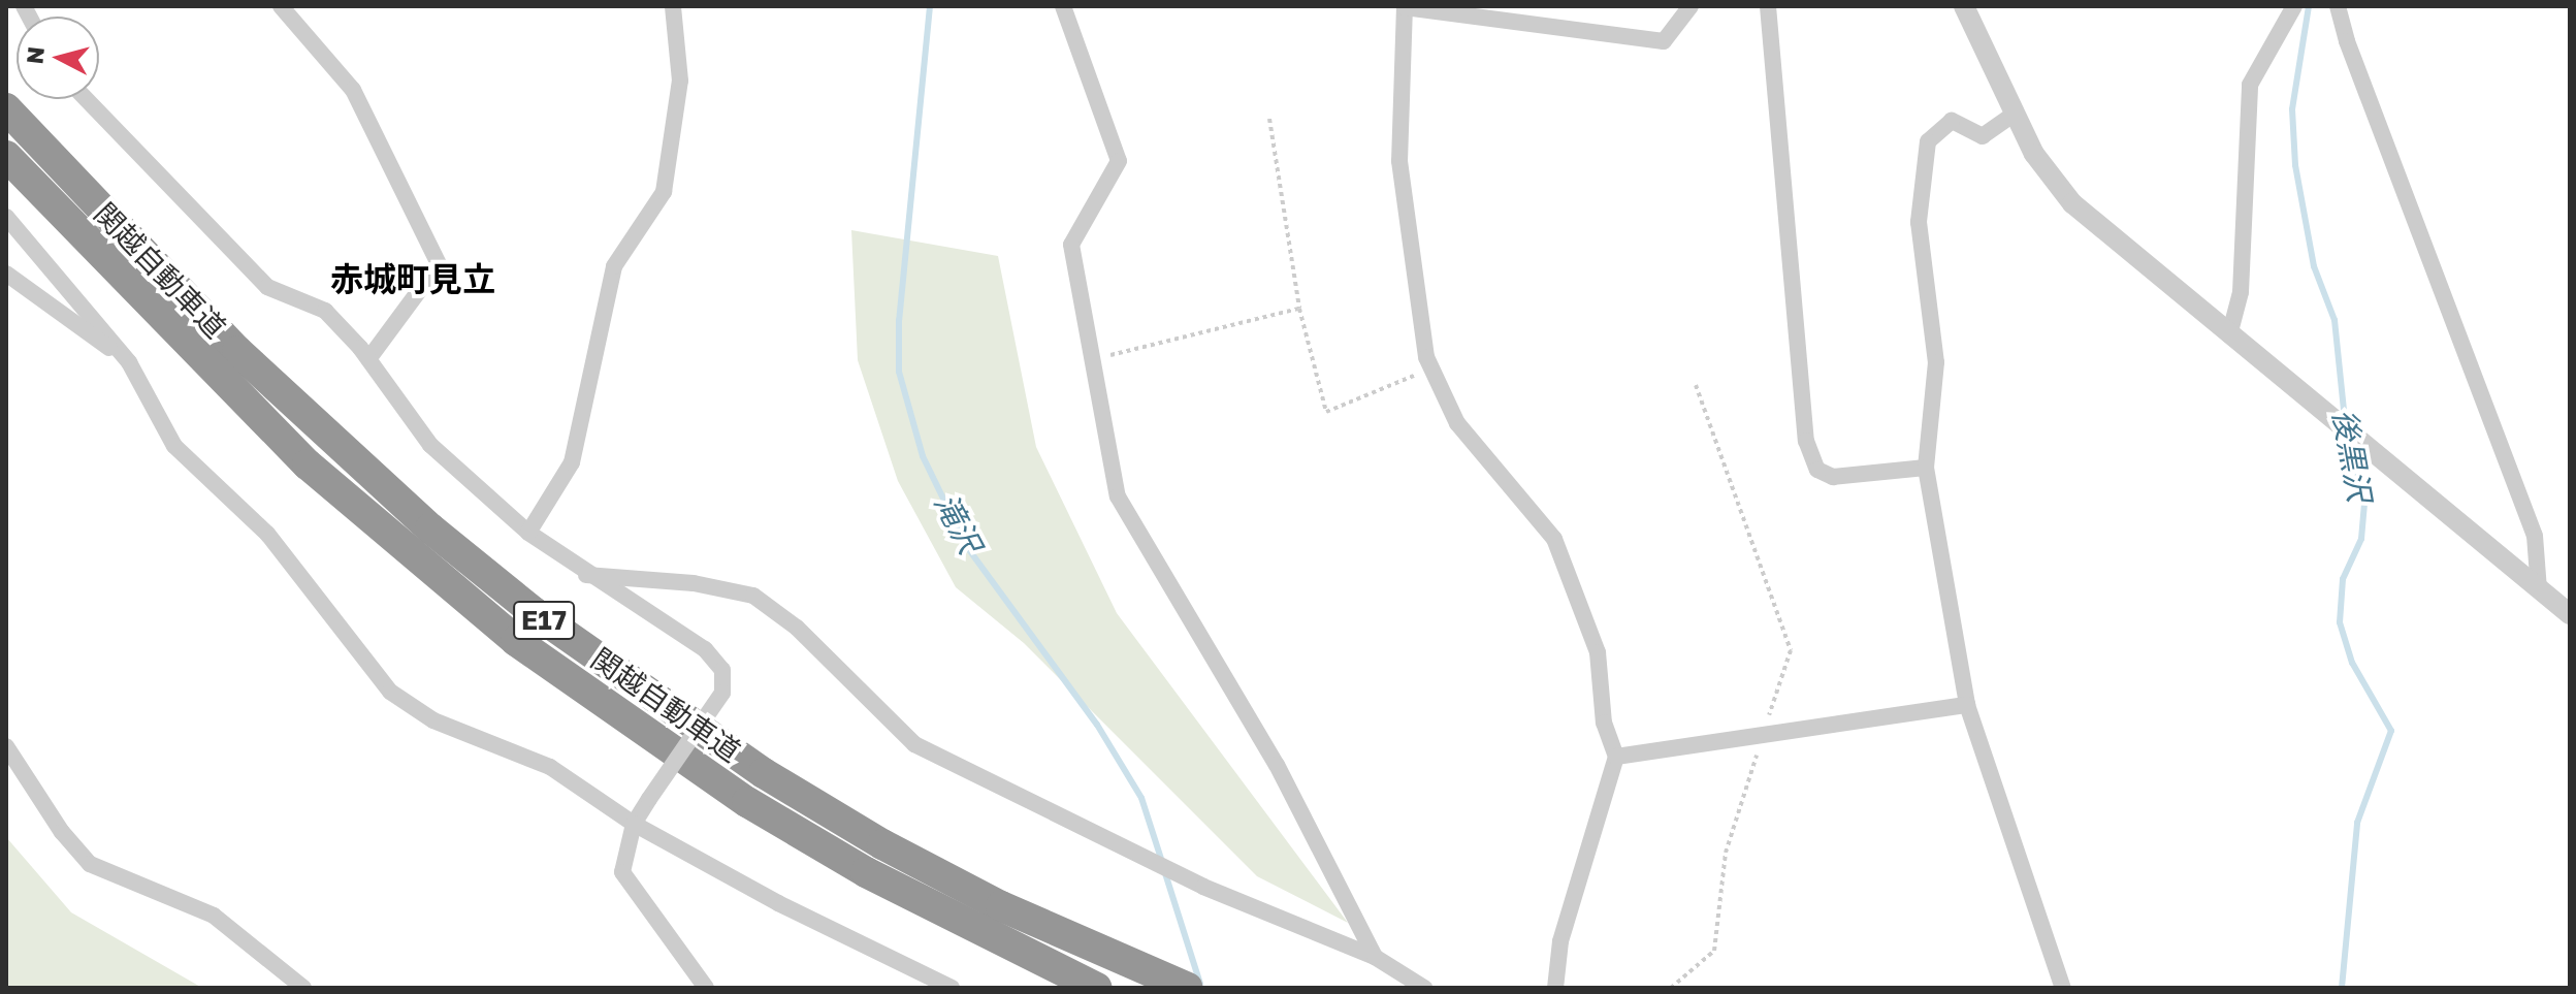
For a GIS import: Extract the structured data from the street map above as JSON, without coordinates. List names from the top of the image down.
{
  "streets": {
    "highway": ["関越自動車道", "E17"]
  },
  "districts": ["赤城町見立"],
  "water": ["後黒沢", "滝沢"],
  "north": "left"
}
